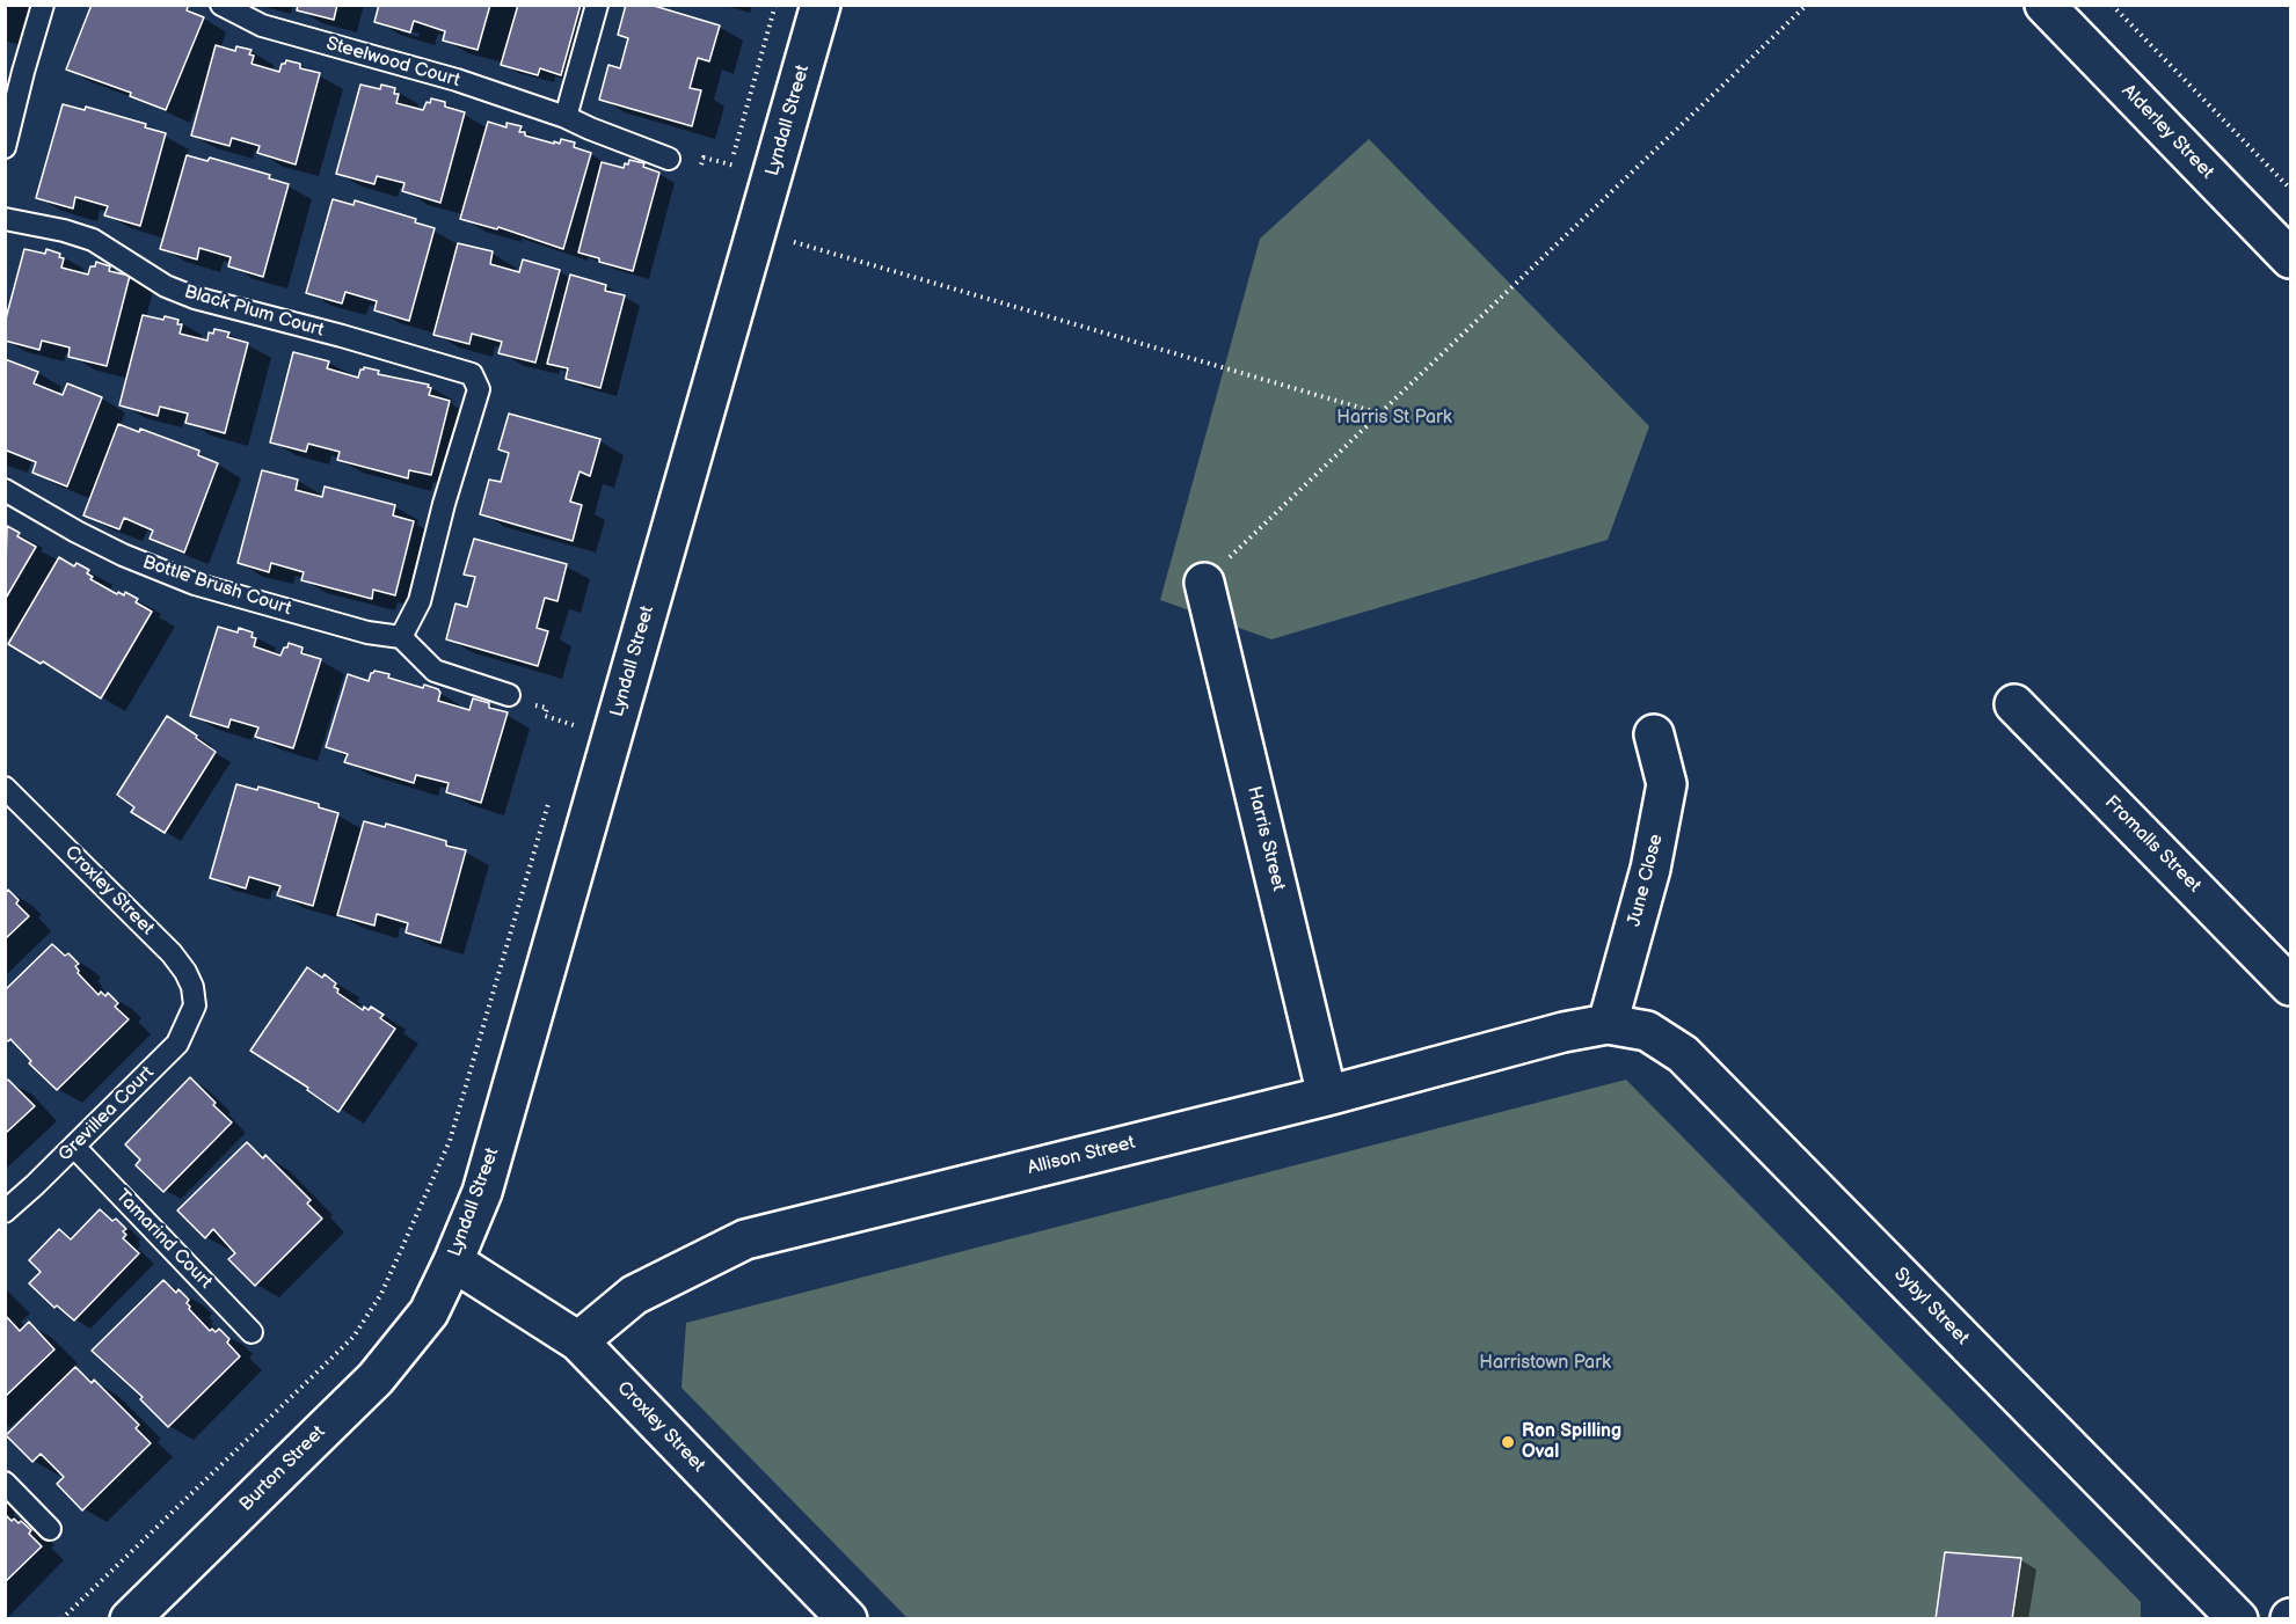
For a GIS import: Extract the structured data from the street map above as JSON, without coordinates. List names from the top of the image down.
{
  "streets": {
    "street": [
      "Lyndall Street",
      "Alderley Street",
      "Harris Street",
      "Fromalls Street",
      "June Close",
      "Croxley Street",
      "Allison Street",
      "Sybyl Street",
      "Burton Street"
    ],
    "lane": [
      "Steelwood Court",
      "Black Plum Court",
      "Bottle Brush Court",
      "Grevillea Court",
      "Tamarind Court"
    ]
  },
  "crossings": [
    ["Lyndall Street", "Croxley Street"],
    ["Lyndall Street", "Burton Street"],
    ["Black Plum Court", "Bottle Brush Court"],
    ["Harris Street", "Allison Street"],
    ["June Close", "Allison Street"],
    ["June Close", "Sybyl Street"],
    ["Croxley Street", "Grevillea Court"],
    ["Croxley Street", "Allison Street"],
    ["Grevillea Court", "Tamarind Court"],
    ["Allison Street", "Sybyl Street"]
  ],
  "parks": ["Harris St Park", "Harristown Park"],
  "places": ["Ron Spilling Oval"]
}
